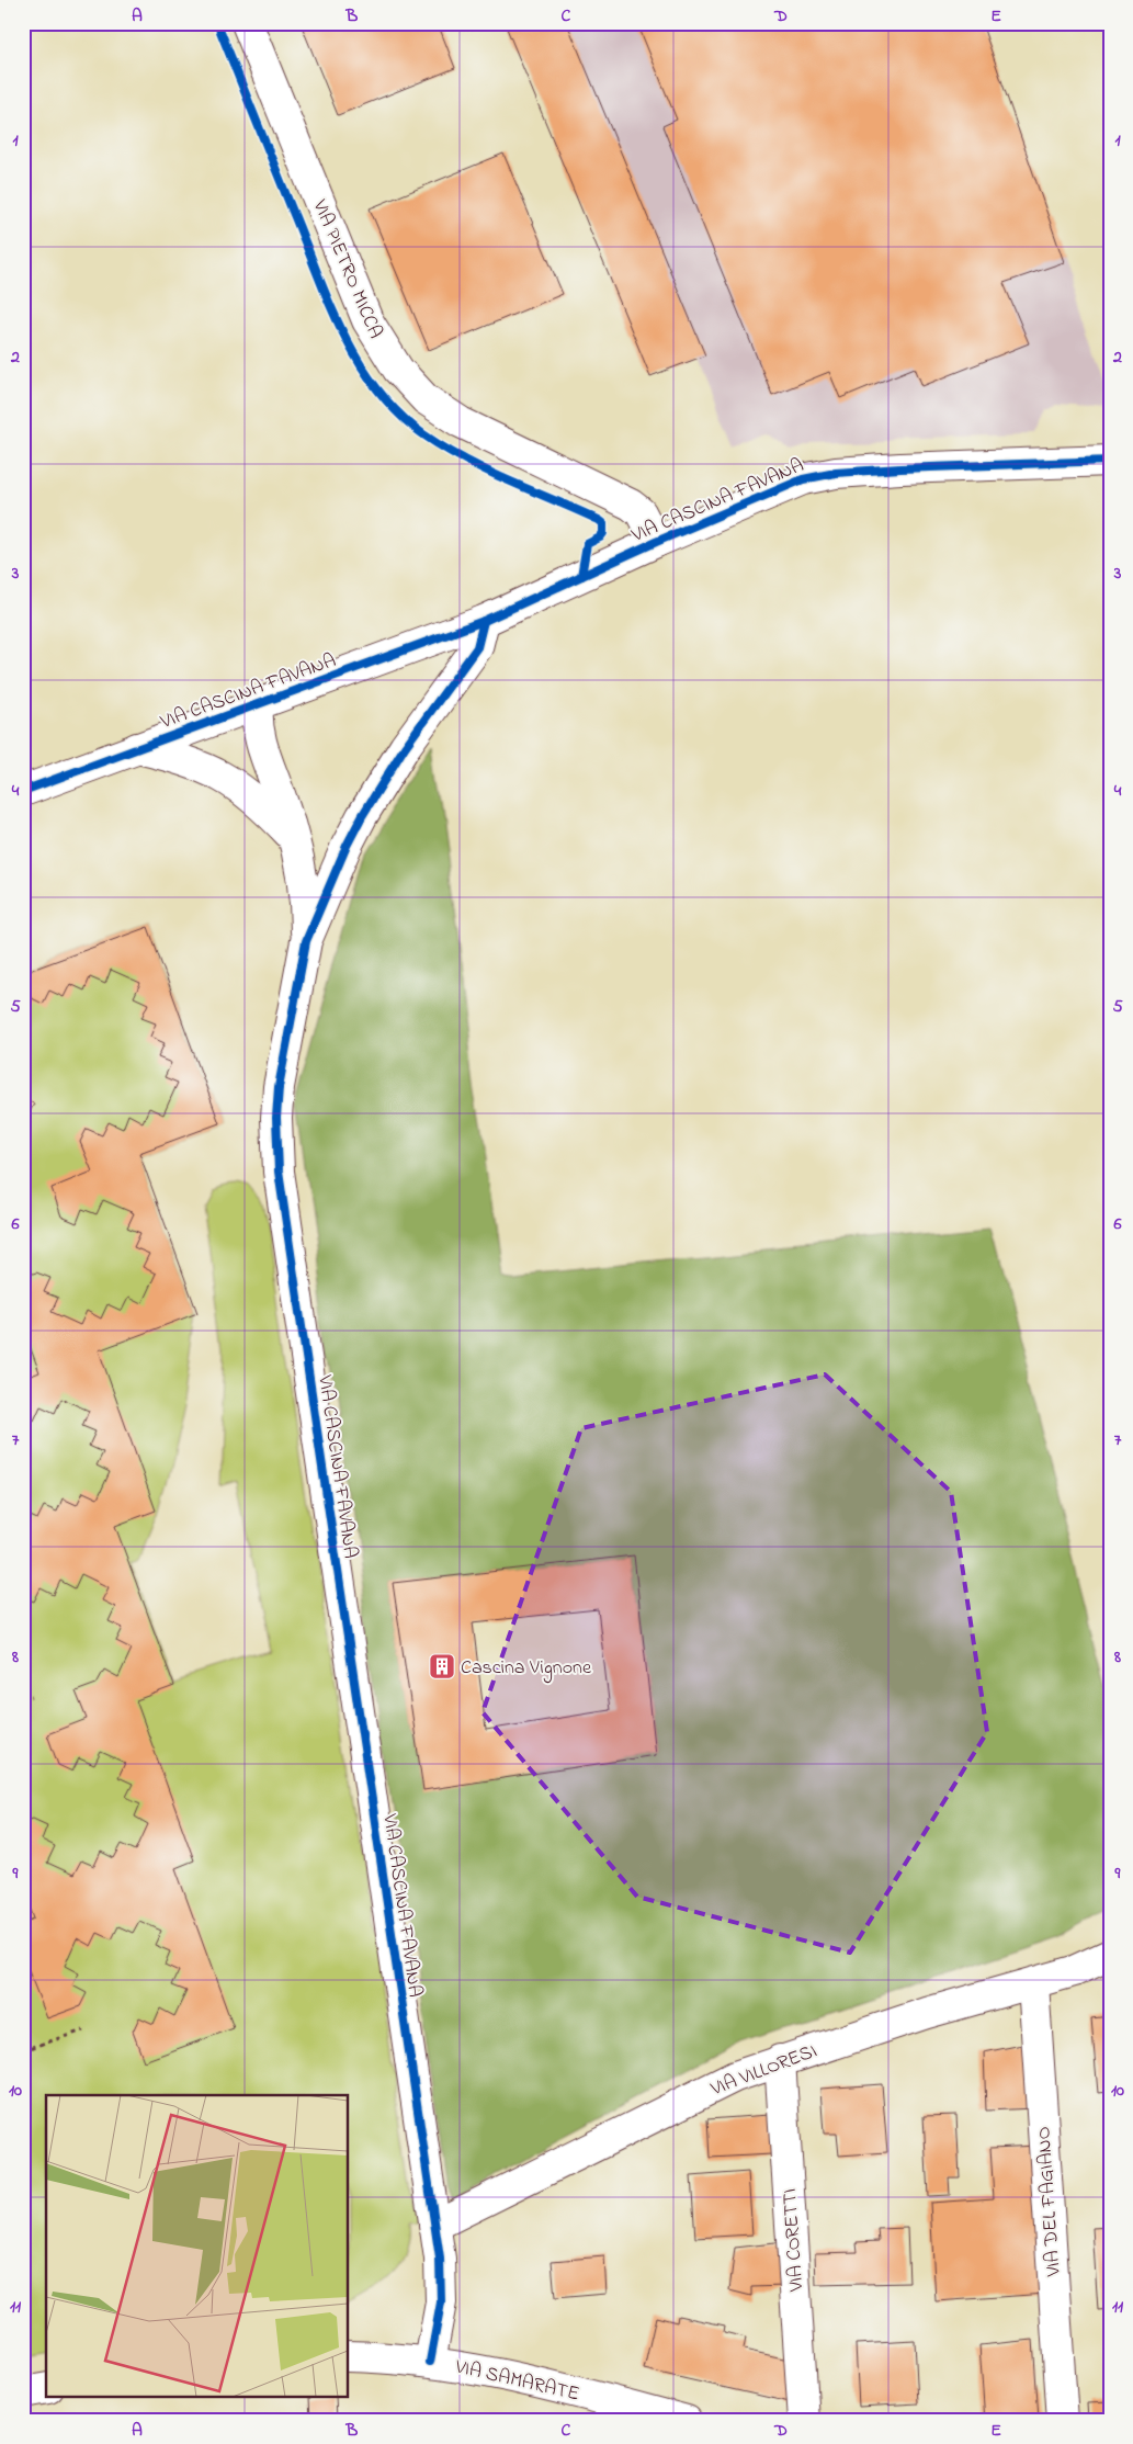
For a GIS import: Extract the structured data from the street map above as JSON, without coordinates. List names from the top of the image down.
{
  "streets": {
    "street": [
      "VIA PIETRO MICCA",
      "VIA CASCINA FAVANA",
      "VIA VILLORESI",
      "VIA DEL FAGIANO",
      "VIA CORETTI",
      "VIA SAMARATE"
    ]
  },
  "crossings": [
    ["VIA PIETRO MICCA", "VIA CASCINA FAVANA"],
    ["VIA CASCINA FAVANA", "VIA VILLORESI"],
    ["VIA CASCINA FAVANA", "VIA SAMARATE"],
    ["VIA VILLORESI", "VIA DEL FAGIANO"],
    ["VIA VILLORESI", "VIA CORETTI"]
  ],
  "places": {
    "building": ["Cascina Vignone"]
  },
  "grid": {
    "columns": [
      "A",
      "B",
      "C",
      "D",
      "E"
    ],
    "rows": [
      "1",
      "2",
      "3",
      "4",
      "5",
      "6",
      "7",
      "8",
      "9",
      "10",
      "11"
    ]
  }
}
